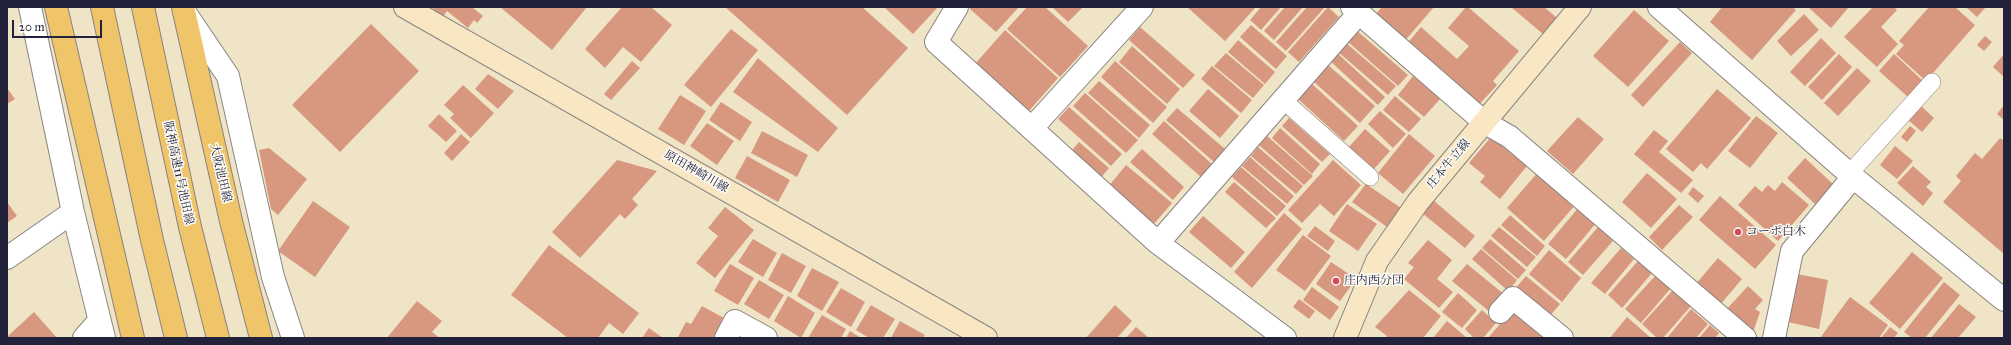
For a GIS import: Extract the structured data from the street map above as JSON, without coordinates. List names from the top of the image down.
{
  "streets": {
    "main road": ["阪神高速11号池田線", "大阪池田線"],
    "street": ["庄本牛立線", "原田神崎川線"]
  },
  "places": ["コーポ白木", "庄内西分団"],
  "scale_bar": "20 m"
}
